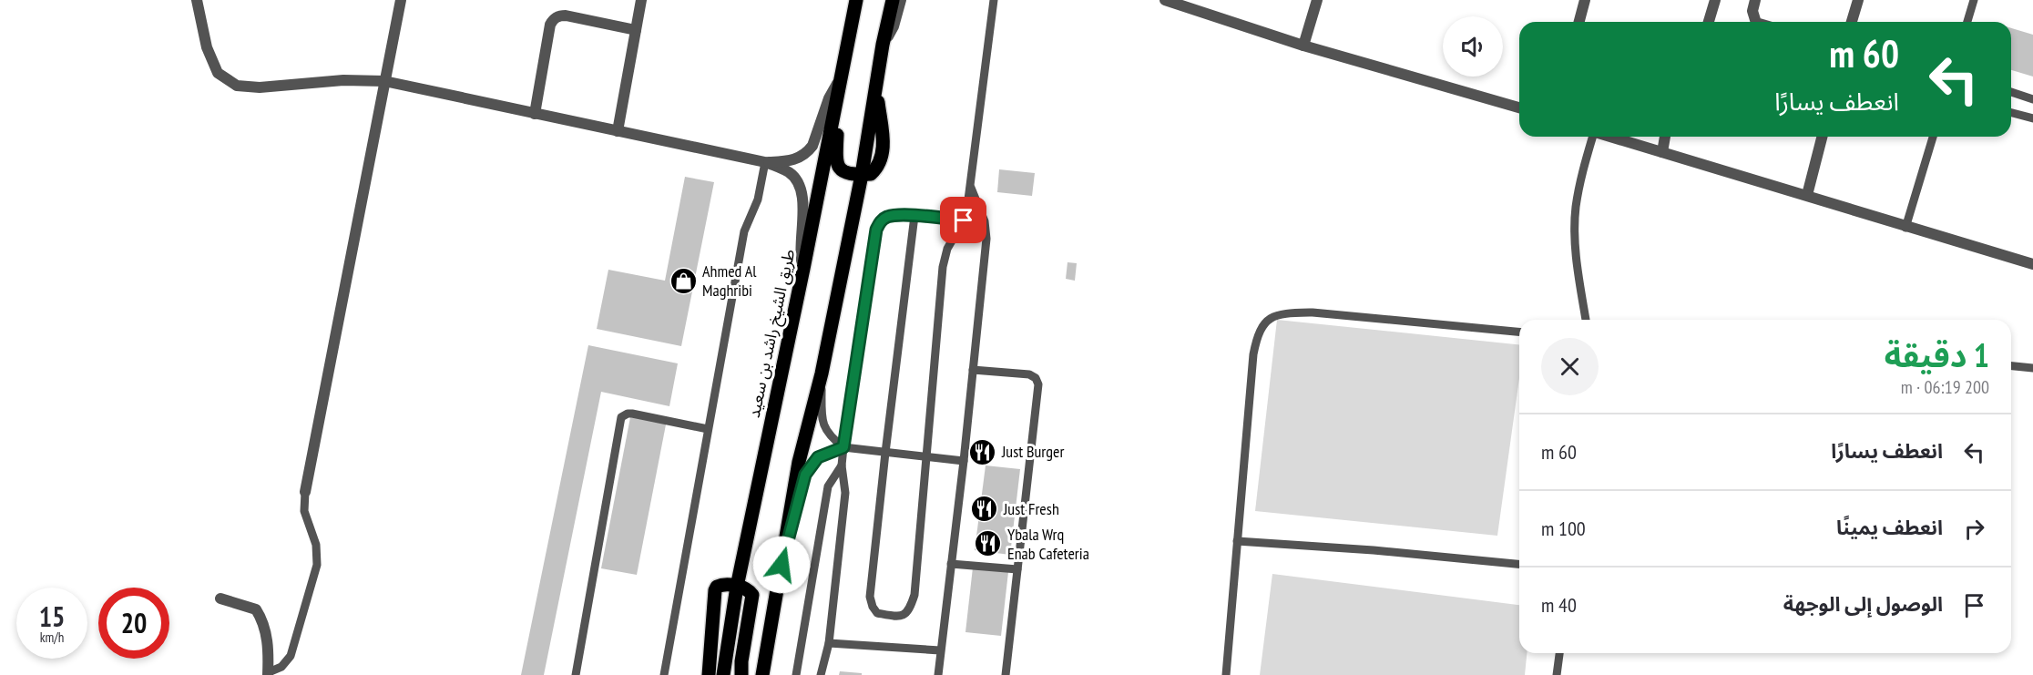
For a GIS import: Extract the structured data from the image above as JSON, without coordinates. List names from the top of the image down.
{
  "streets": {
    "main road": ["طريق الشيخ راشد بن سعيد"]
  },
  "places": {
    "shop": ["Ahmed Al Maghribi"],
    "restaurant": ["Just Burger", "Just Fresh", "Ybala Wrq Enab Cafeteria"]
  },
  "page": {
    "turn": ["60 m", "انعطف يسارًا"],
    "heading": ["1 دقيقة", "200 m · 06:19"],
    "list": [
      {
        "name": "انعطف يسارًا",
        "value": "60 m"
      },
      {
        "name": "انعطف يمينًا",
        "value": "100 m"
      },
      {
        "name": "الوصول إلى الوجهة",
        "value": "40 m"
      }
    ],
    "speed": "15 km/h",
    "limit": "20"
  }
}
